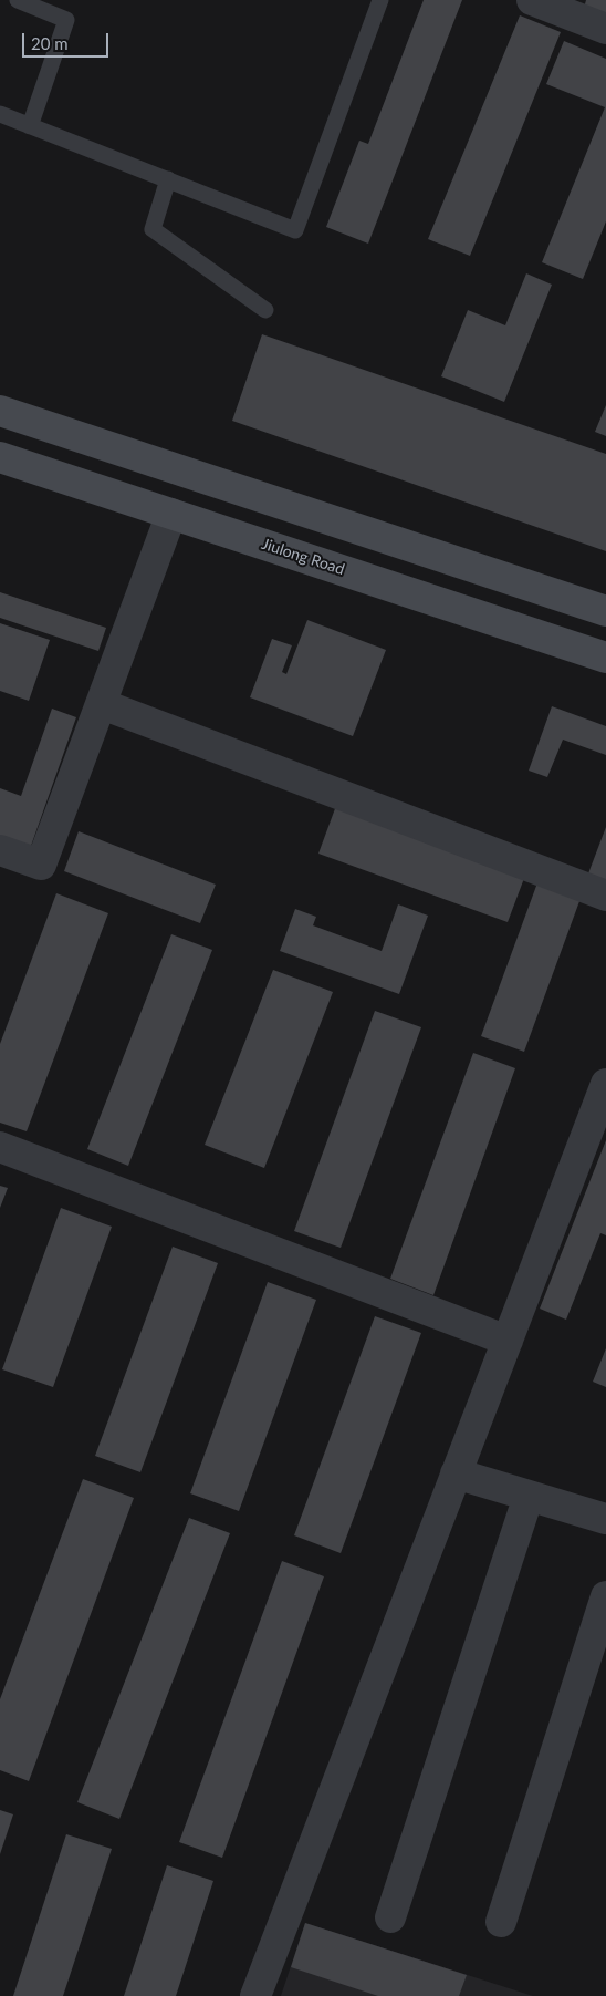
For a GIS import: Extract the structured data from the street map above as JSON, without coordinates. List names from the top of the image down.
{
  "streets": {
    "main road": ["Jiulong Road"]
  },
  "scale_bar": "20 m"
}
